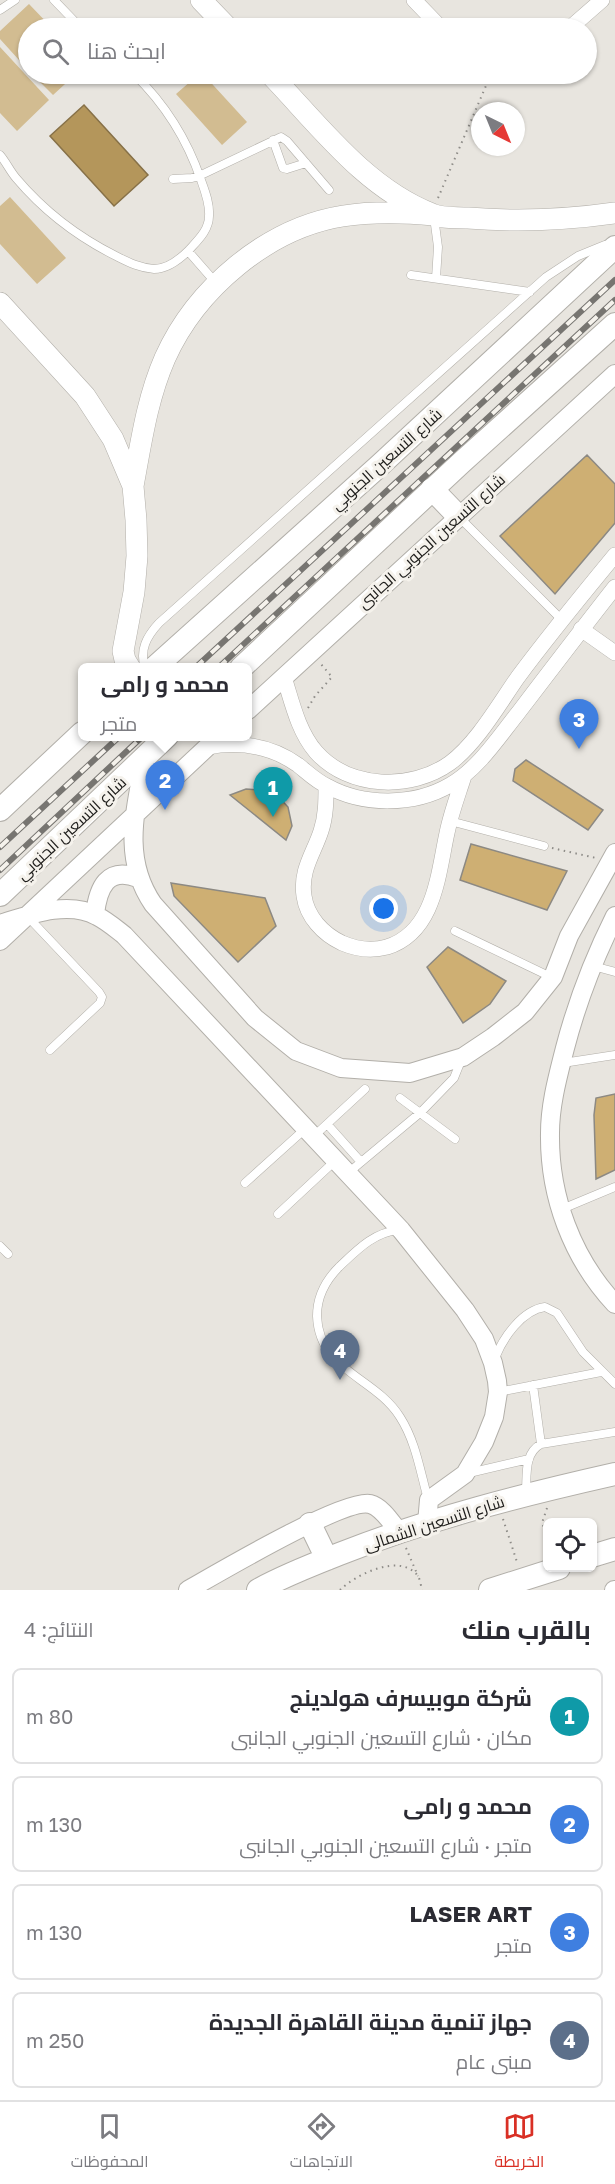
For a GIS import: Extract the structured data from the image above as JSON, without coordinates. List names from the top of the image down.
{
  "streets": {
    "main road": ["شارع التسعين الجنوبي", "شارع التسعين الشمالى"],
    "street": ["شارع التسعين الجنوبي الجانبى"]
  },
  "north": "bottom right",
  "page": {
    "search": "ابحث هنا",
    "popup": ["محمد و رامى", "متجر"],
    "pins": [
      "3",
      "2",
      "1",
      "4"
    ],
    "heading": ["بالقرب منك", "النتائج: 4"],
    "list": [
      {
        "mark": "1",
        "name": "شركة موبيسرف هولدينج",
        "note": "مكان · شارع التسعين الجنوبي الجانبى",
        "value": "80 m"
      },
      {
        "mark": "2",
        "name": "محمد و رامى",
        "note": "متجر · شارع التسعين الجنوبي الجانبى",
        "value": "130 m"
      },
      {
        "mark": "3",
        "name": "LASER ART",
        "note": "متجر",
        "value": "130 m"
      },
      {
        "mark": "4",
        "name": "جهاز تنمية مدينة القاهرة الجديدة",
        "note": "مبنى عام",
        "value": "250 m"
      }
    ],
    "nav": ["الخريطة", "الاتجاهات", "المحفوظات"]
  }
}
